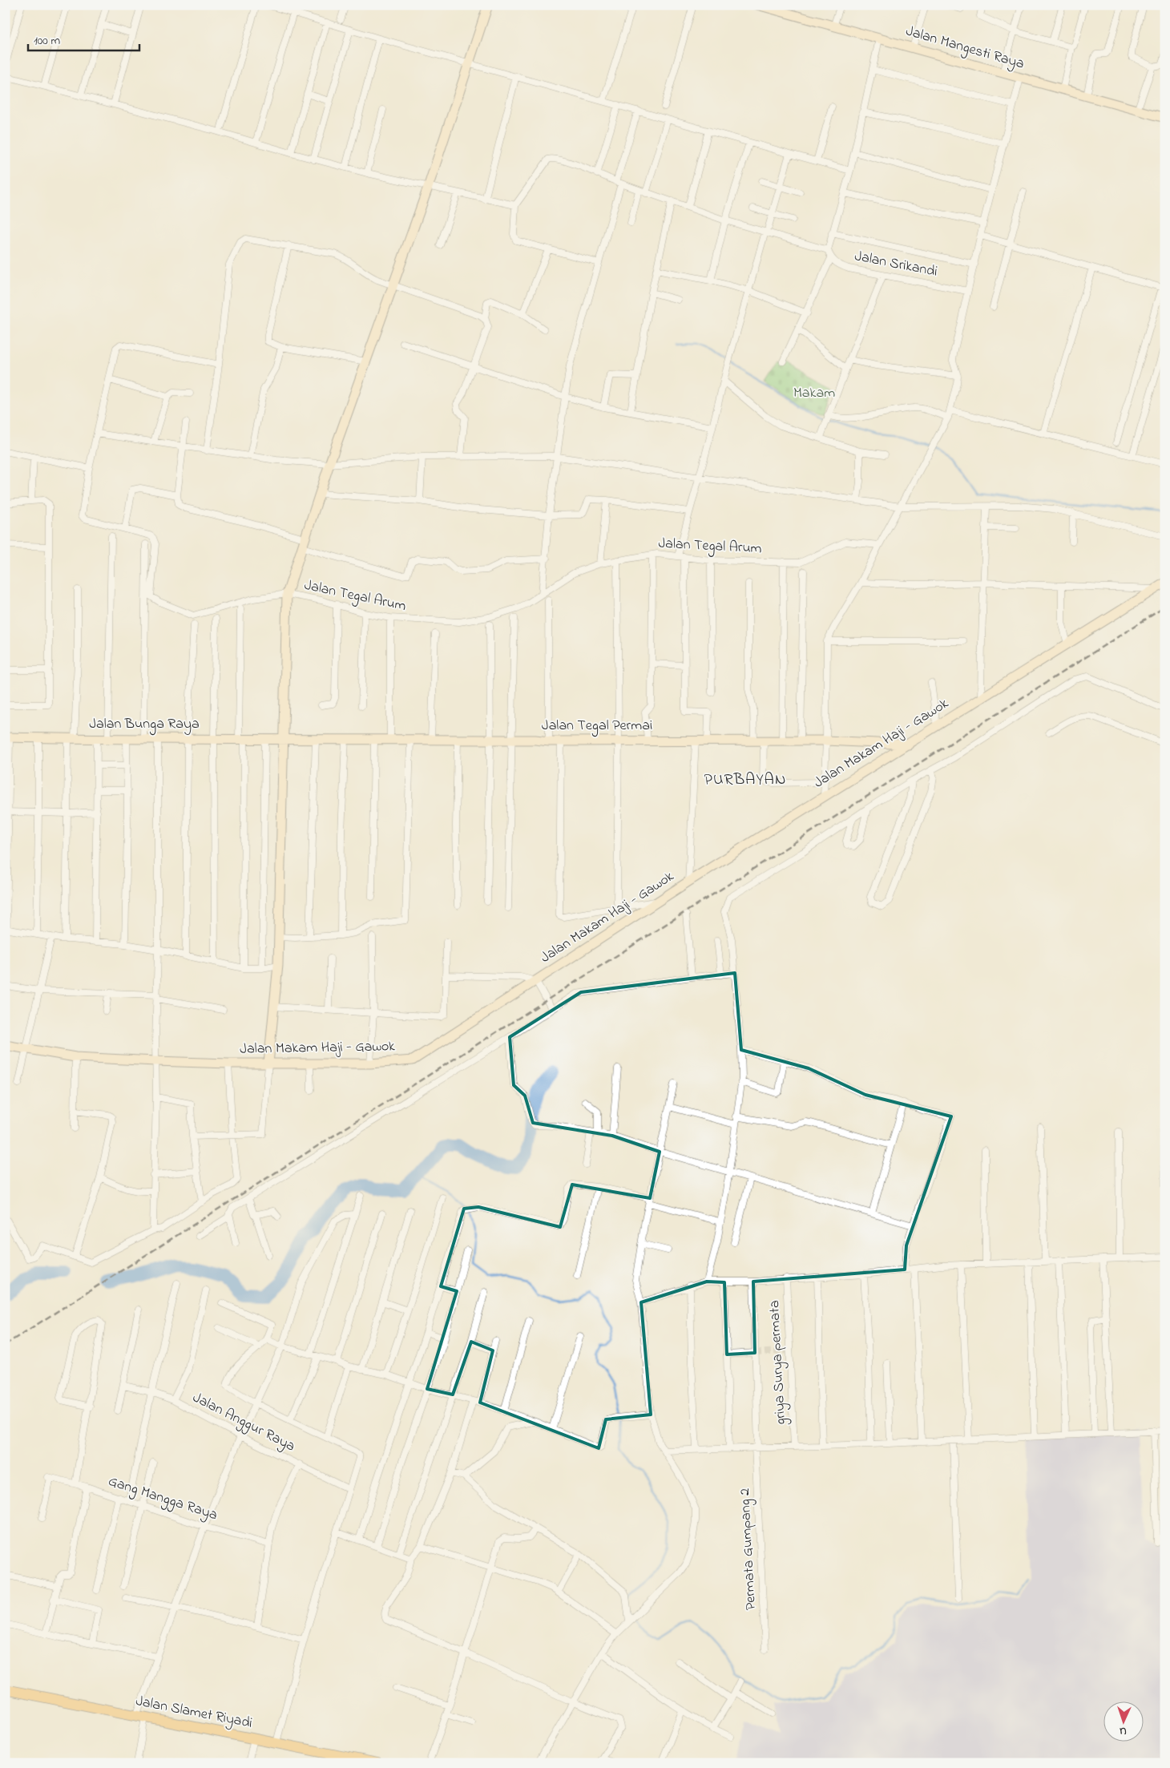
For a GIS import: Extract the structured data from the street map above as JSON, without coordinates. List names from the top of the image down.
{
  "streets": {
    "main road": ["Jalan Slamet Riyadi"],
    "street": [
      "Jalan Mangesti Raya",
      "Jalan Srikandi",
      "Jalan Tegal Arum",
      "Jalan Bunga Raya",
      "Jalan Tegal Permai",
      "Jalan Makam Haji - Gawok",
      "griya Surya permata",
      "Jalan Anggur Raya",
      "Gang Mangga Raya",
      "Permata Gumpang 2"
    ]
  },
  "crossings": [
    ["Jalan Bunga Raya", "Jalan Tegal Permai"],
    ["Jalan Tegal Permai", "Jalan Makam Haji - Gawok"]
  ],
  "districts": ["PURBAYAN"],
  "parks": ["Makam"],
  "scale_bar": "100 m",
  "north": "bottom"
}
